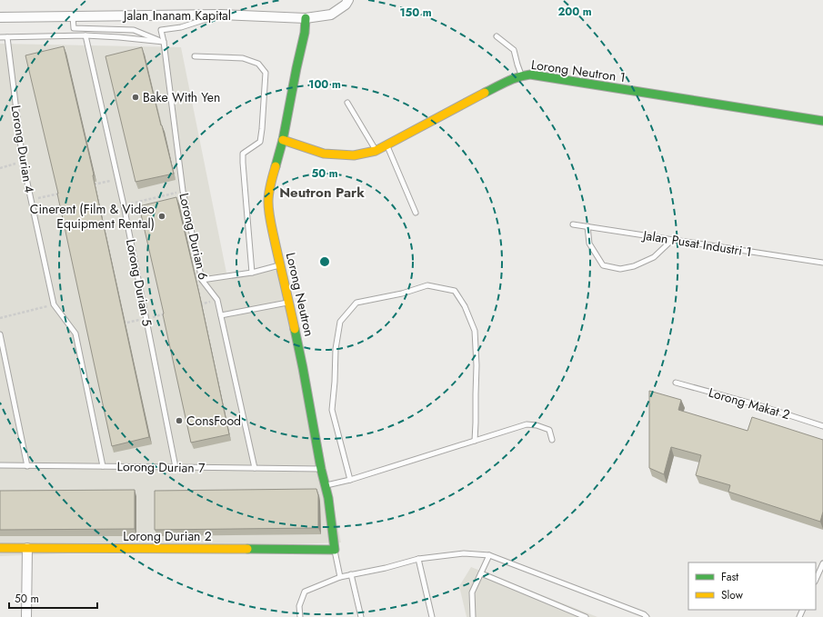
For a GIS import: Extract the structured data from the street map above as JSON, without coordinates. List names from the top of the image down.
{
  "streets": {
    "street": [
      "Jalan Inanam Kapital",
      "Lorong Neutron 1",
      "Lorong Neutron",
      "Lorong Durian 2"
    ],
    "lane": [
      "Lorong Durian 4",
      "Lorong Durian 6",
      "Jalan Pusat Industri 1",
      "Lorong Durian 5",
      "Lorong Makat 2",
      "Lorong Durian 7"
    ]
  },
  "crossings": [
    ["Jalan Inanam Kapital", "Lorong Durian 6"],
    ["Jalan Inanam Kapital", "Lorong Neutron"],
    ["Lorong Neutron 1", "Lorong Neutron"],
    ["Lorong Durian 4", "Lorong Durian 7"],
    ["Lorong Durian 6", "Lorong Durian 7"],
    ["Lorong Durian 5", "Lorong Durian 7"],
    ["Lorong Neutron", "Lorong Durian 7"],
    ["Lorong Neutron", "Lorong Durian 2"]
  ],
  "districts": ["Neutron Park"],
  "places": ["Bake With Yen", "Cinerent (Film & Video Equipment Rental)", "ConsFood"],
  "legend": ["Fast", "Slow"],
  "scale_bar": "50 m",
  "rings": [
    "200 m",
    "150 m",
    "100 m",
    "50 m"
  ]
}
